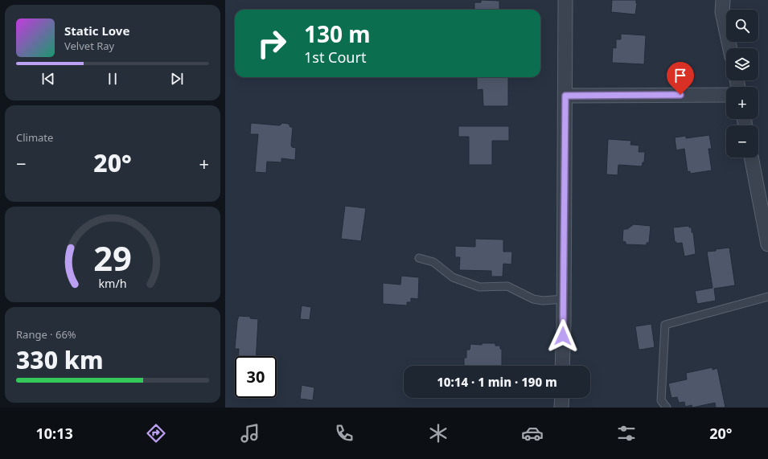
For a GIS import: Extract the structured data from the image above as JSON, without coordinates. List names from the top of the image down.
{
  "page": {
    "map_buttons": ["+", "−"],
    "turn": ["130 m", "1st Court"],
    "song": ["Static Love", "Velvet Ray"],
    "tile": [
      "Climate",
      ["Range · 66%", "330 km"]
    ],
    "heat": ["−", "20°", "+"],
    "limit": "30",
    "trip": "10:14 · 1 min · 190 m",
    "tabs": ["10:13", "20°"],
    "gauge": ["29", "km/h"]
  }
}
